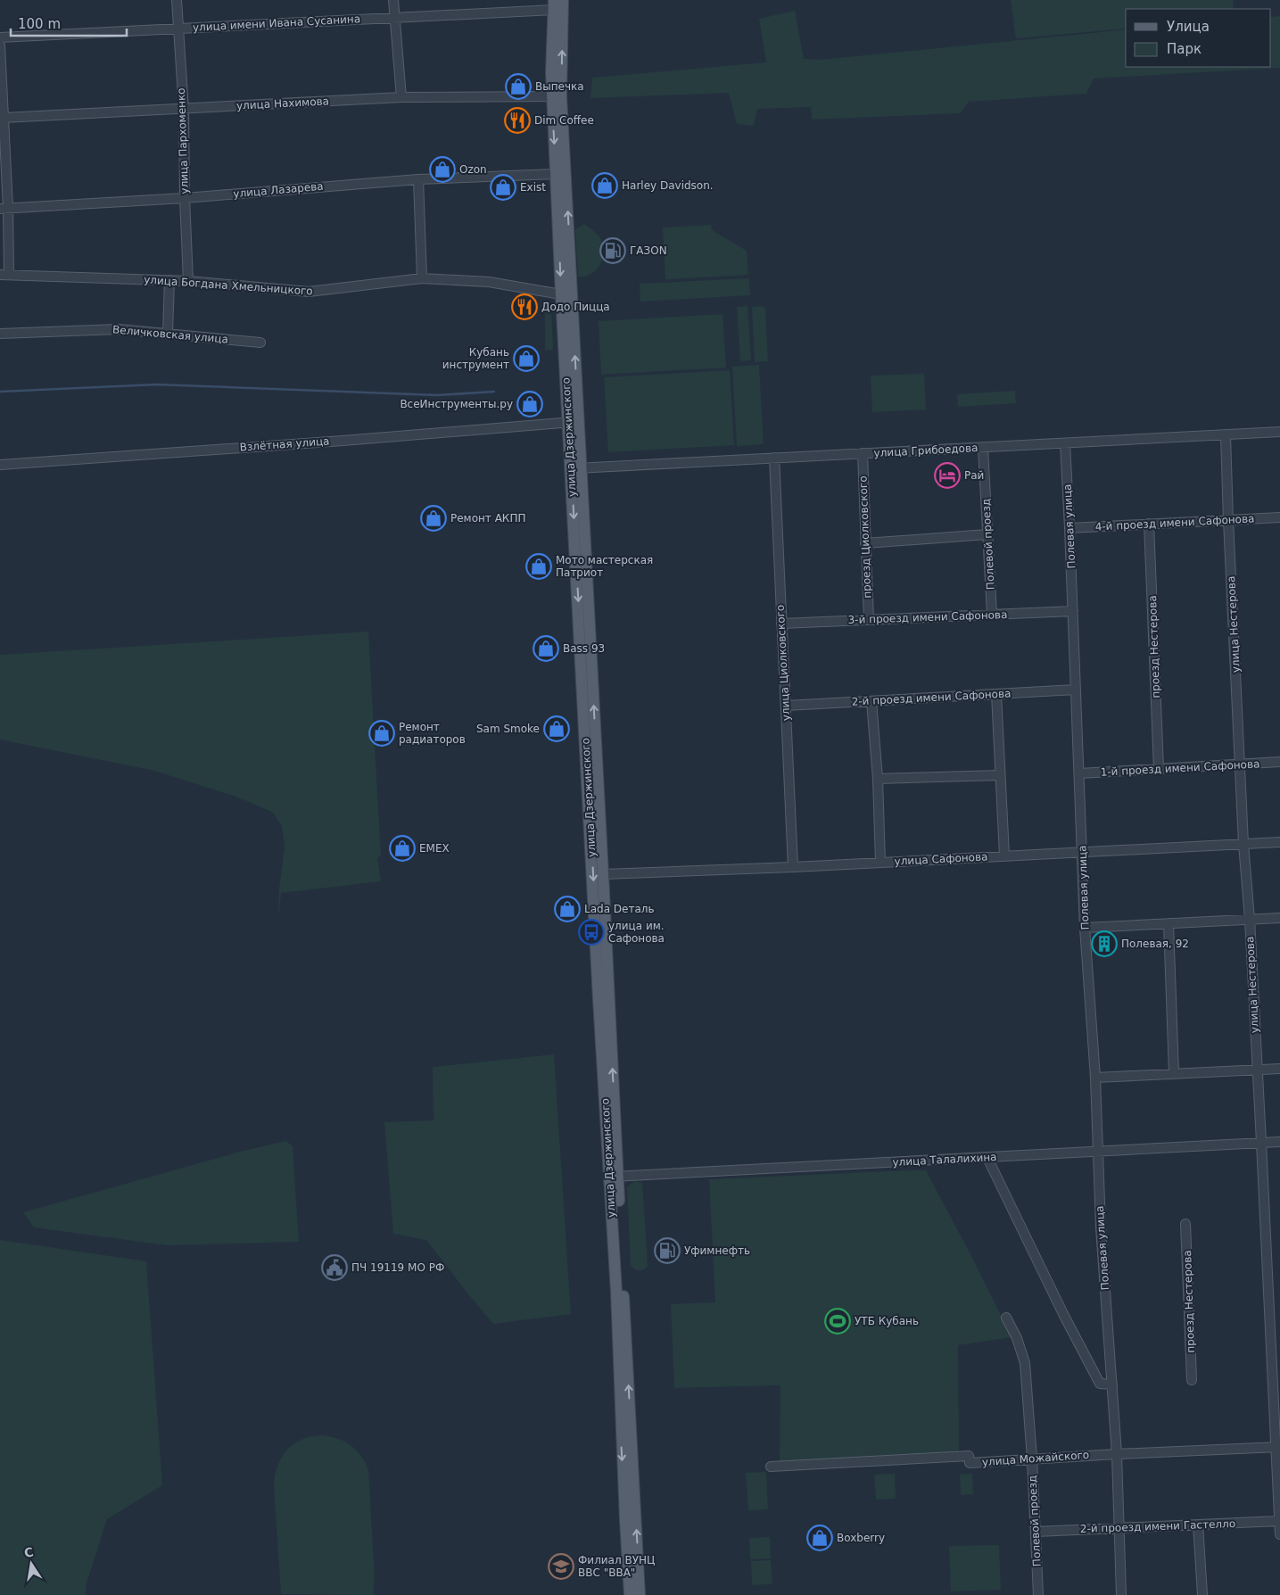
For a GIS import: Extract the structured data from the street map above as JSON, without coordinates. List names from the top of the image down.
{
  "streets": {
    "main road": ["улица Дзержинского"],
    "street": [
      "улица имени Ивана Сусанина",
      "улица Нахимова",
      "улица Пархоменко",
      "улица Лазарева",
      "улица Богдана Хмельницкого",
      "Величковская улица",
      "Взлётная улица",
      "улица Грибоедова",
      "4-й проезд имени Сафонова",
      "Полевая улица",
      "проезд Циолковского",
      "Полевой проезд",
      "3-й проезд имени Сафонова",
      "улица Нестерова",
      "проезд Нестерова",
      "улица Циолковского",
      "2-й проезд имени Сафонова",
      "1-й проезд имени Сафонова",
      "улица Сафонова",
      "улица Талалихина",
      "улица Можайского",
      "2-й проезд имени Гастелло"
    ]
  },
  "crossings": [
    ["улица имени Ивана Сусанина", "улица Пархоменко"],
    ["улица имени Ивана Сусанина", "улица Дзержинского"],
    ["улица Нахимова", "улица Пархоменко"],
    ["улица Нахимова", "улица Дзержинского"],
    ["улица Пархоменко", "улица Лазарева"],
    ["улица Пархоменко", "улица Богдана Хмельницкого"],
    ["улица Лазарева", "улица Дзержинского"],
    ["улица Богдана Хмельницкого", "улица Дзержинского"],
    ["улица Дзержинского", "Взлётная улица"],
    ["улица Дзержинского", "улица Грибоедова"],
    ["улица Дзержинского", "улица Сафонова"],
    ["улица Дзержинского", "улица Талалихина"],
    ["улица Грибоедова", "Полевая улица"],
    ["улица Грибоедова", "проезд Циолковского"],
    ["улица Грибоедова", "Полевой проезд"],
    ["улица Грибоедова", "улица Нестерова"],
    ["улица Грибоедова", "улица Циолковского"],
    ["4-й проезд имени Сафонова", "Полевая улица"],
    ["4-й проезд имени Сафонова", "улица Нестерова"],
    ["4-й проезд имени Сафонова", "проезд Нестерова"],
    ["Полевая улица", "3-й проезд имени Сафонова"],
    ["Полевая улица", "2-й проезд имени Сафонова"],
    ["Полевая улица", "1-й проезд имени Сафонова"],
    ["Полевая улица", "улица Сафонова"],
    ["Полевая улица", "улица Талалихина"],
    ["Полевая улица", "улица Можайского"],
    ["Полевая улица", "2-й проезд имени Гастелло"],
    ["проезд Циолковского", "3-й проезд имени Сафонова"],
    ["Полевой проезд", "3-й проезд имени Сафонова"],
    ["Полевой проезд", "улица Можайского"],
    ["Полевой проезд", "2-й проезд имени Гастелло"],
    ["3-й проезд имени Сафонова", "улица Циолковского"],
    ["улица Нестерова", "1-й проезд имени Сафонова"],
    ["улица Нестерова", "улица Сафонова"],
    ["улица Нестерова", "улица Талалихина"],
    ["улица Нестерова", "улица Можайского"],
    ["улица Нестерова", "2-й проезд имени Гастелло"],
    ["проезд Нестерова", "1-й проезд имени Сафонова"],
    ["улица Циолковского", "2-й проезд имени Сафонова"],
    ["улица Циолковского", "улица Сафонова"]
  ],
  "places": {
    "shop": [
      "Выпечка",
      "Ozon",
      "Harley Davidson.",
      "Exist",
      "Кубань инструмент",
      "ВсеИнструменты.ру",
      "Ремонт АКПП",
      "Мото мастерская Патриот",
      "Bass 93",
      "Sam Smoke",
      "Ремонт радиаторов",
      "EMEX",
      "Lada Dеталь",
      "Boxberry"
    ],
    "restaurant": ["Dim Coffee", "Додо Пицца"],
    "fuel station": ["ГАЗON", "Уфимнефть"],
    "hotel": ["Рай"],
    "bus stop": ["улица им. Сафонова"],
    "building": ["Полевая, 92"],
    "public building": ["ПЧ 19119 МО РФ"],
    "sports": ["УТБ Кубань"],
    "school or university": ["Филиал ВУНЦ ВВС \"ВВА\""]
  },
  "legend": ["Улица", "Парк"],
  "scale_bar": "100 m",
  "north": "top"
}
